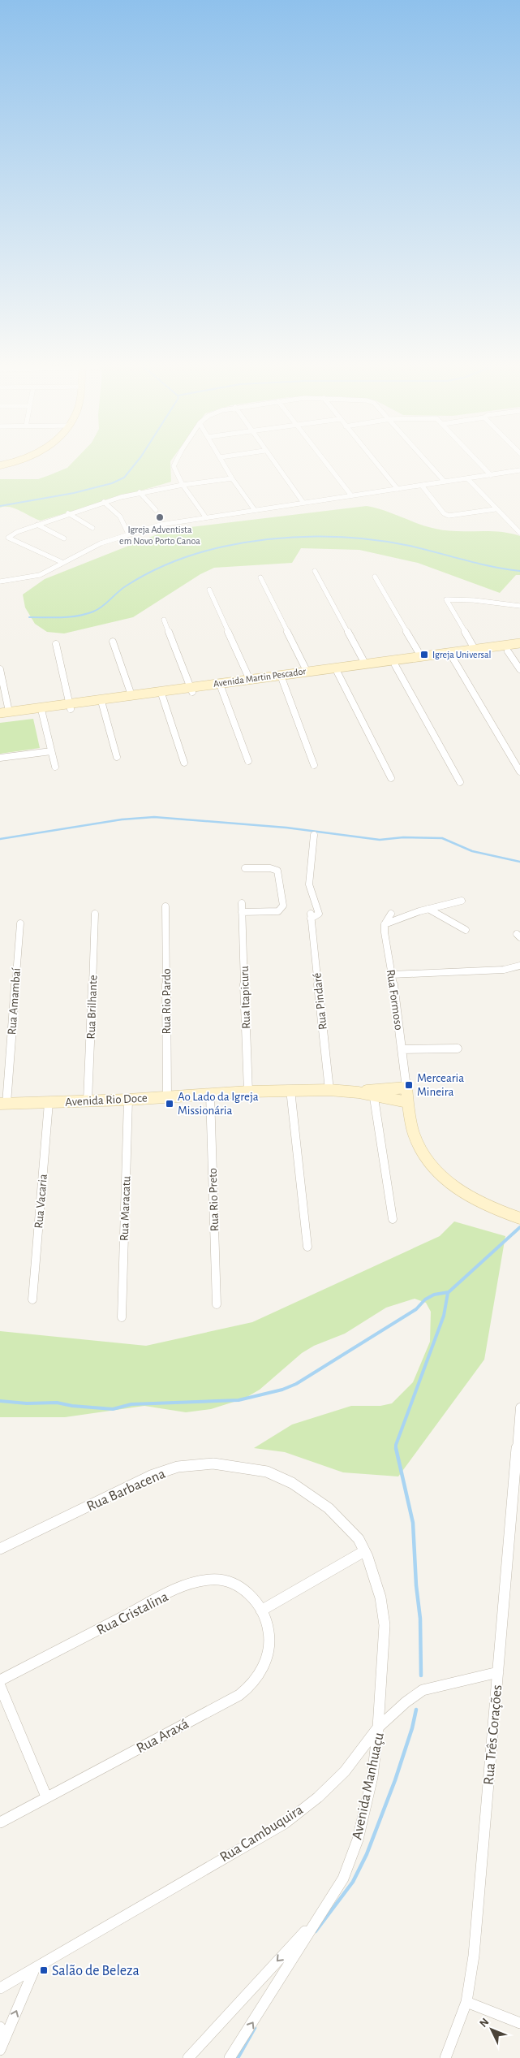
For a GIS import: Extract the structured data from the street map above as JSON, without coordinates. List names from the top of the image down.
{
  "streets": {
    "street": [
      "Avenida Martin Pescador",
      "Rua Itapicuru",
      "Rua Formoso",
      "Rua Amambaí",
      "Rua Rio Pardo",
      "Rua Pindaré",
      "Rua Brilhante",
      "Avenida Rio Doce",
      "Rua Rio Preto",
      "Rua Vacaria",
      "Rua Maracatu",
      "Rua Barbacena",
      "Rua Cristalina",
      "Rua Três Corações",
      "Rua Araxá",
      "Avenida Manhuaçu",
      "Rua Cambuquira"
    ]
  },
  "crossings": [
    ["Rua Itapicuru", "Avenida Rio Doce"],
    ["Rua Formoso", "Avenida Rio Doce"],
    ["Rua Amambaí", "Avenida Rio Doce"],
    ["Rua Rio Pardo", "Avenida Rio Doce"],
    ["Rua Pindaré", "Avenida Rio Doce"],
    ["Rua Brilhante", "Avenida Rio Doce"],
    ["Avenida Rio Doce", "Rua Rio Preto"],
    ["Avenida Rio Doce", "Rua Vacaria"],
    ["Avenida Rio Doce", "Rua Maracatu"],
    ["Rua Cristalina", "Rua Araxá"],
    ["Rua Três Corações", "Avenida Manhuaçu"],
    ["Avenida Manhuaçu", "Rua Cambuquira"]
  ],
  "places": {
    "other": ["Igreja Adventista em Novo Porto Canoa"],
    "transit": [
      "Igreja Universal",
      "Mercearia Mineira",
      "Ao Lado da Igreja Missionária",
      "Salão de Beleza"
    ]
  },
  "north": "top left"
}
